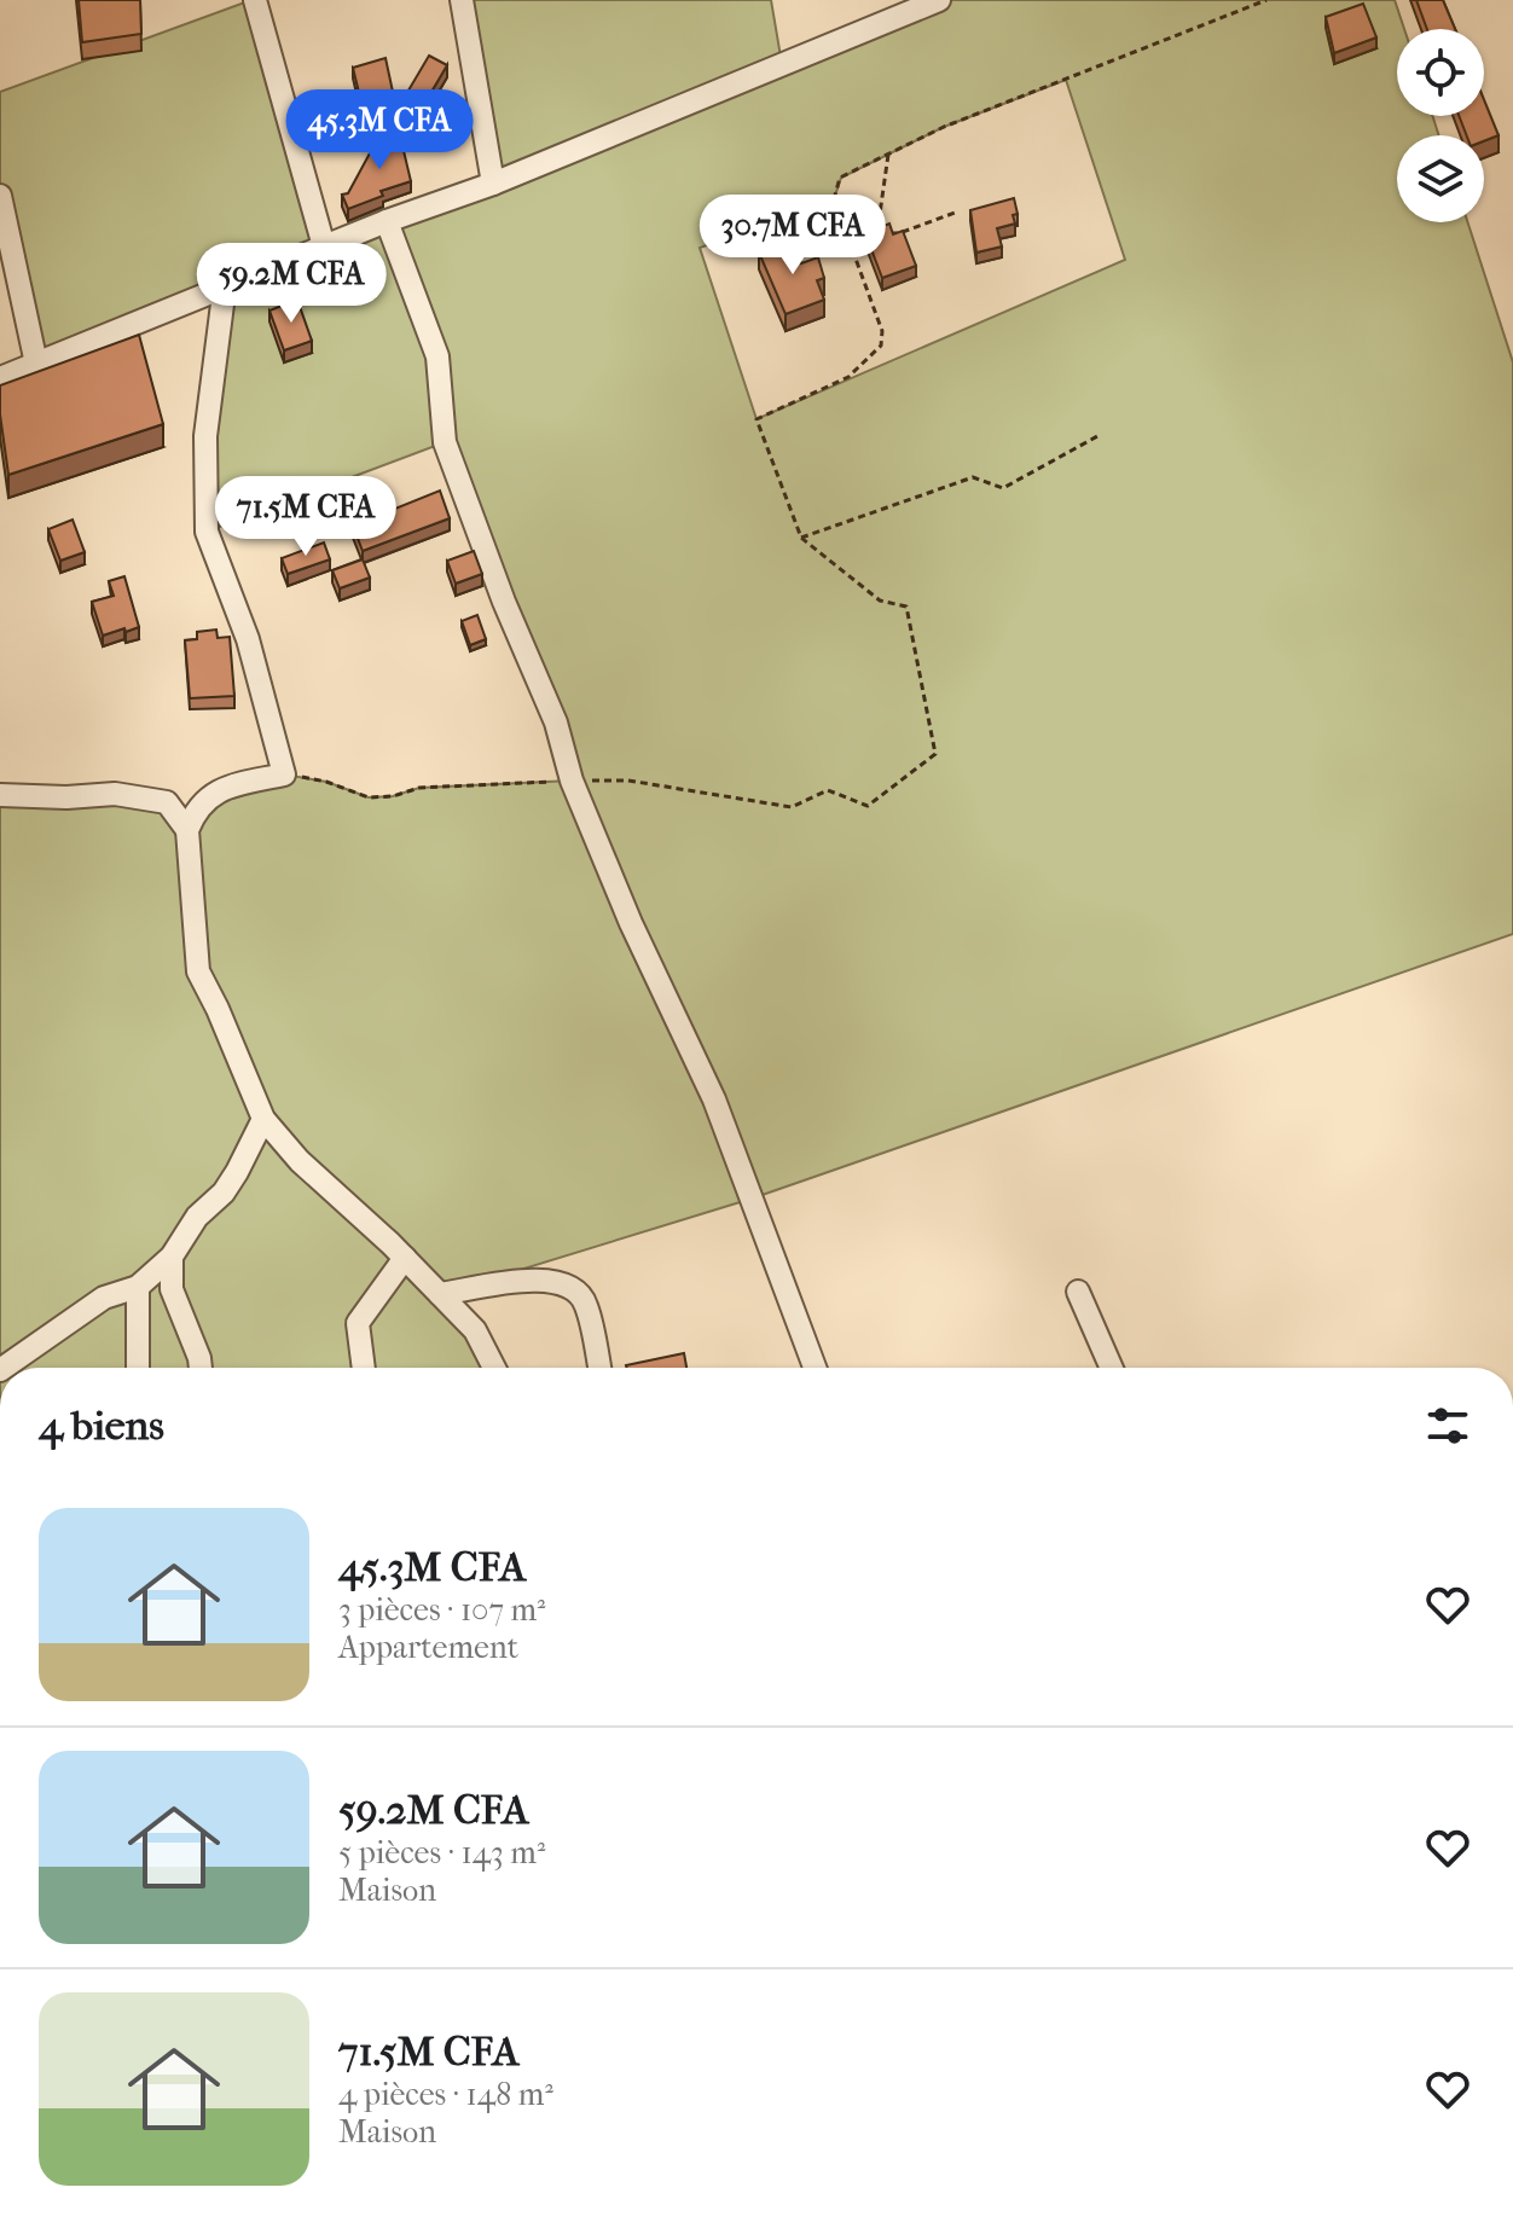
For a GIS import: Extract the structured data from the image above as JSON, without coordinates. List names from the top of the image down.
{
  "page": {
    "price": [
      "45.3M CFA",
      "30.7M CFA",
      "59.2M CFA",
      "71.5M CFA"
    ],
    "heading": "4 biens",
    "list": [
      {
        "name": "45.3M CFA",
        "note": "3 pièces · 107 m² · Appartement"
      },
      {
        "name": "59.2M CFA",
        "note": "5 pièces · 143 m² · Maison"
      },
      {
        "name": "71.5M CFA",
        "note": "4 pièces · 148 m² · Maison"
      }
    ]
  }
}
